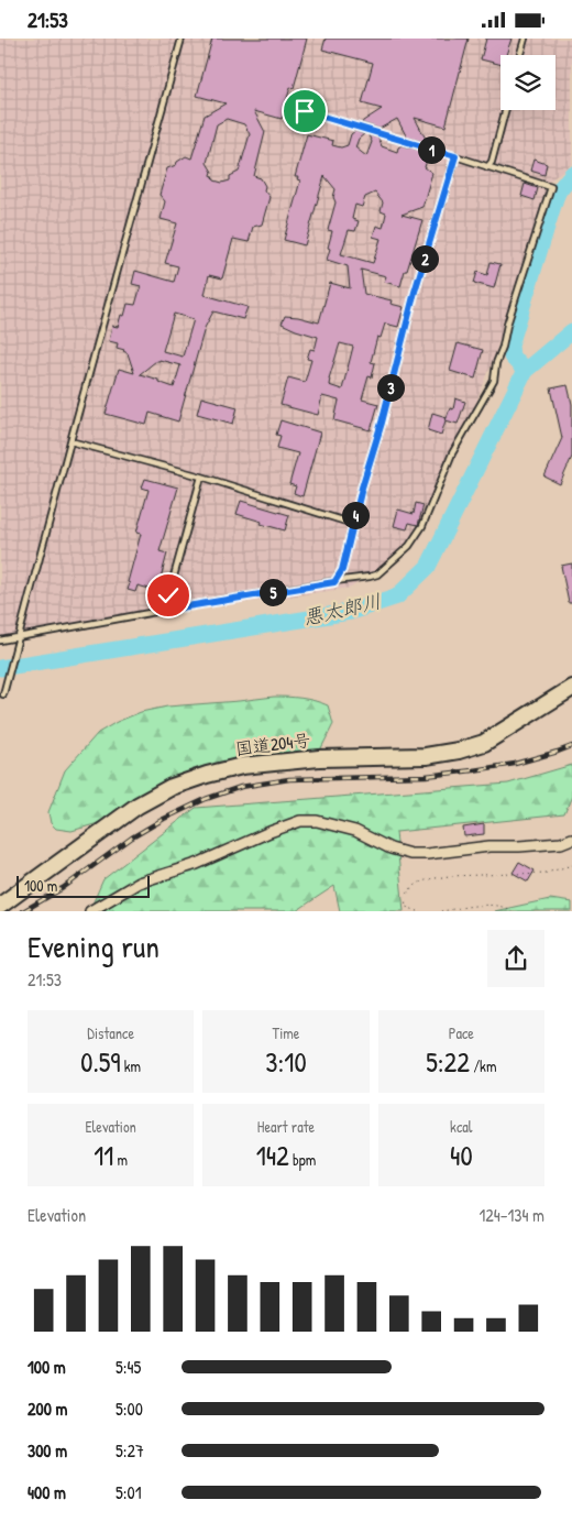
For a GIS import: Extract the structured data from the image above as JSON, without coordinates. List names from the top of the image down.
{
  "streets": {
    "highway": ["国道204号"]
  },
  "water": ["悪太郎川"],
  "scale_bar": "100 m",
  "page": {
    "status": "21:53",
    "pins": [
      "1",
      "2",
      "3",
      "4",
      "5"
    ],
    "scale": "100 m",
    "heading": ["Evening run", "21:53"],
    "stats": [
      ["Distance", "0.59 km"],
      ["Time", "3:10"],
      ["Pace", "5:22 /km"],
      ["Elevation", "11 m"],
      ["Heart rate", "142 bpm"],
      ["kcal", "40"]
    ],
    "chart": ["Elevation", "124–134 m"],
    "list": [
      {
        "name": "100 m",
        "note": "5:45"
      },
      {
        "name": "200 m",
        "note": "5:00"
      },
      {
        "name": "300 m",
        "note": "5:27"
      },
      {
        "name": "400 m",
        "note": "5:01"
      }
    ]
  }
}
